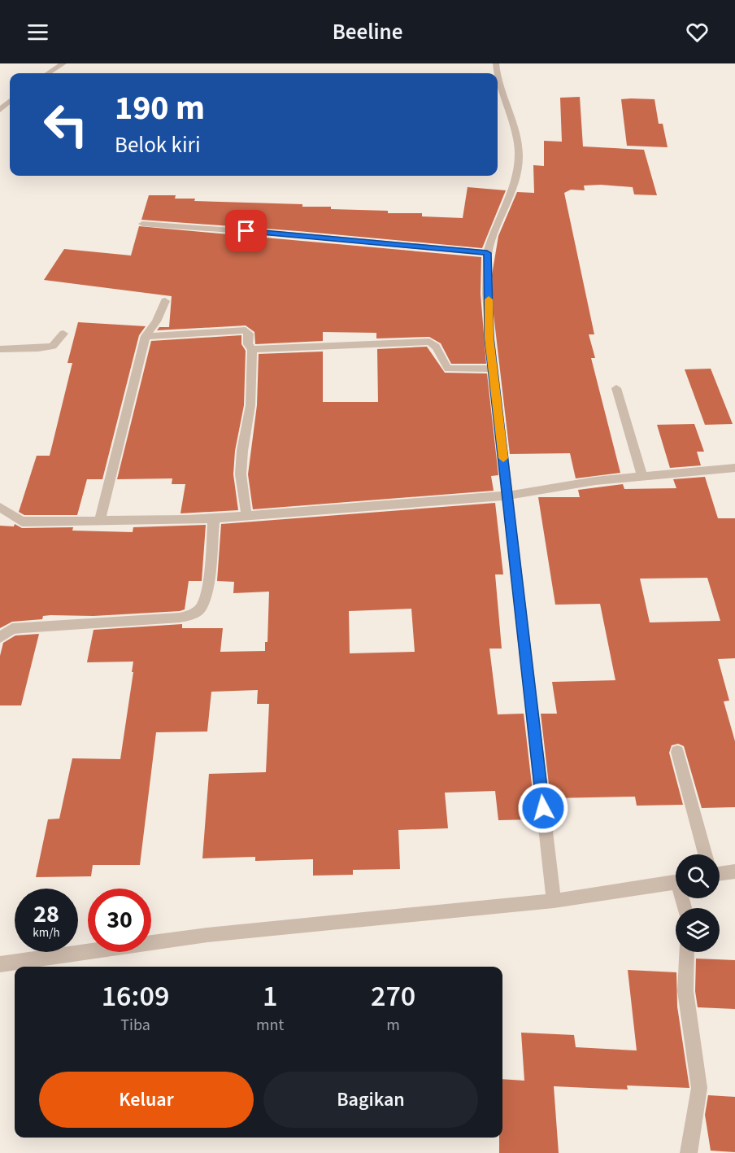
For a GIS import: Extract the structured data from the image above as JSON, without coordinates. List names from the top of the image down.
{
  "page": {
    "header": "Beeline",
    "turn": ["190 m", "Belok kiri"],
    "speed": "28 km/h",
    "limit": "30",
    "eta": [
      "16:09",
      "Tiba",
      "1",
      "mnt",
      "270",
      "m"
    ],
    "buttons": ["Keluar", "Bagikan"]
  }
}
